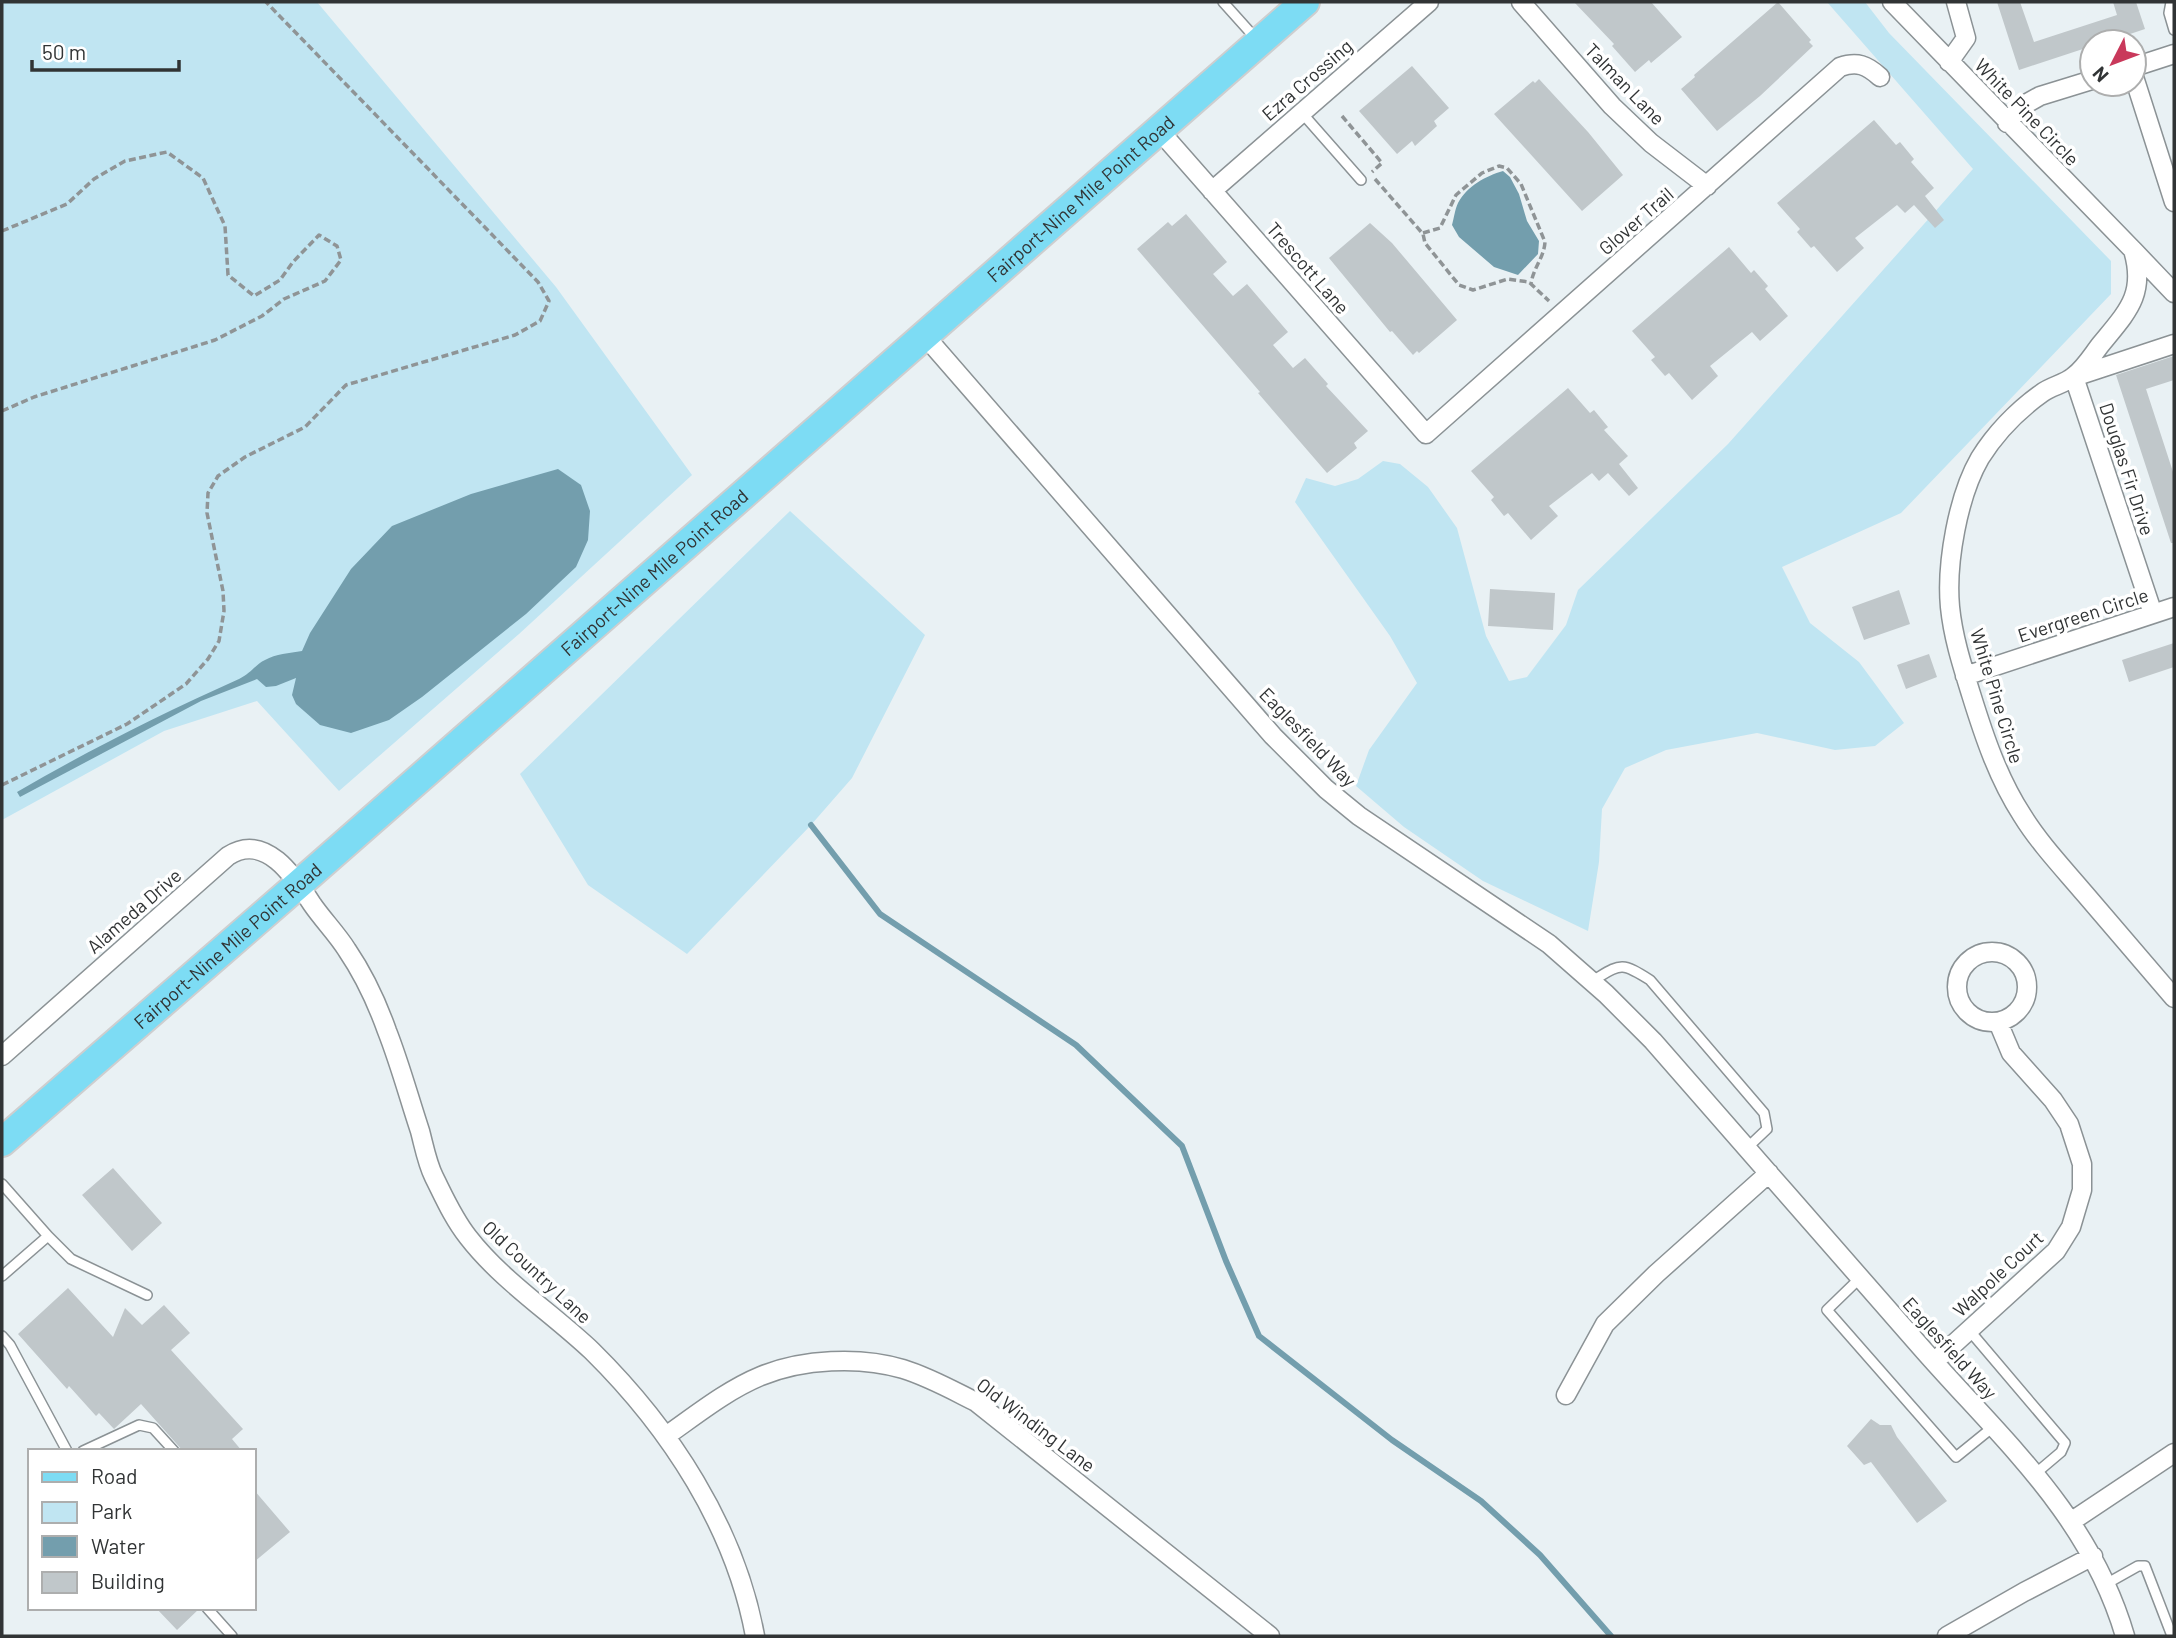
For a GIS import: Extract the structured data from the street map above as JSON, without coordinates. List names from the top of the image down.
{
  "streets": {
    "main road": ["Fairport-Nine Mile Point Road"],
    "street": [
      "Ezra Crossing",
      "Talman Lane",
      "White Pine Circle",
      "Glover Trail",
      "Trescott Lane",
      "Douglas Fir Drive",
      "Evergreen Circle",
      "Eaglesfield Way",
      "Alameda Drive",
      "Old Country Lane",
      "Walpole Court",
      "Old Winding Lane"
    ]
  },
  "crossings": [
    ["Ezra Crossing", "Trescott Lane"],
    ["Talman Lane", "Glover Trail"],
    ["White Pine Circle", "Douglas Fir Drive"],
    ["White Pine Circle", "Evergreen Circle"],
    ["Fairport-Nine Mile Point Road", "Trescott Lane"],
    ["Fairport-Nine Mile Point Road", "Eaglesfield Way"],
    ["Fairport-Nine Mile Point Road", "Alameda Drive"],
    ["Fairport-Nine Mile Point Road", "Old Country Lane"],
    ["Glover Trail", "Trescott Lane"],
    ["Douglas Fir Drive", "Evergreen Circle"],
    ["Eaglesfield Way", "Walpole Court"],
    ["Alameda Drive", "Old Country Lane"],
    ["Old Country Lane", "Old Winding Lane"]
  ],
  "legend": [
    "Road",
    "Park",
    "Water",
    "Building"
  ],
  "scale_bar": "50 m",
  "north": "bottom left"
}
